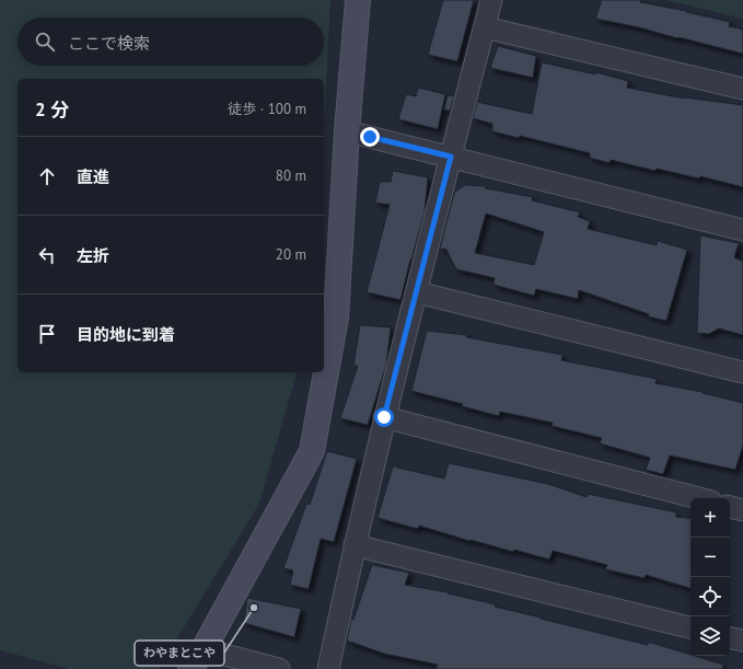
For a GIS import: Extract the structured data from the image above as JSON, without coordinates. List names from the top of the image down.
{
  "places": ["わやまとこや"],
  "page": {
    "search": "ここで検索",
    "heading": ["2 分", "徒歩 · 100 m"],
    "list": [
      ["直進", "80 m"],
      ["左折", "20 m"],
      "目的地に到着"
    ],
    "map_buttons": ["+", "−"]
  }
}
